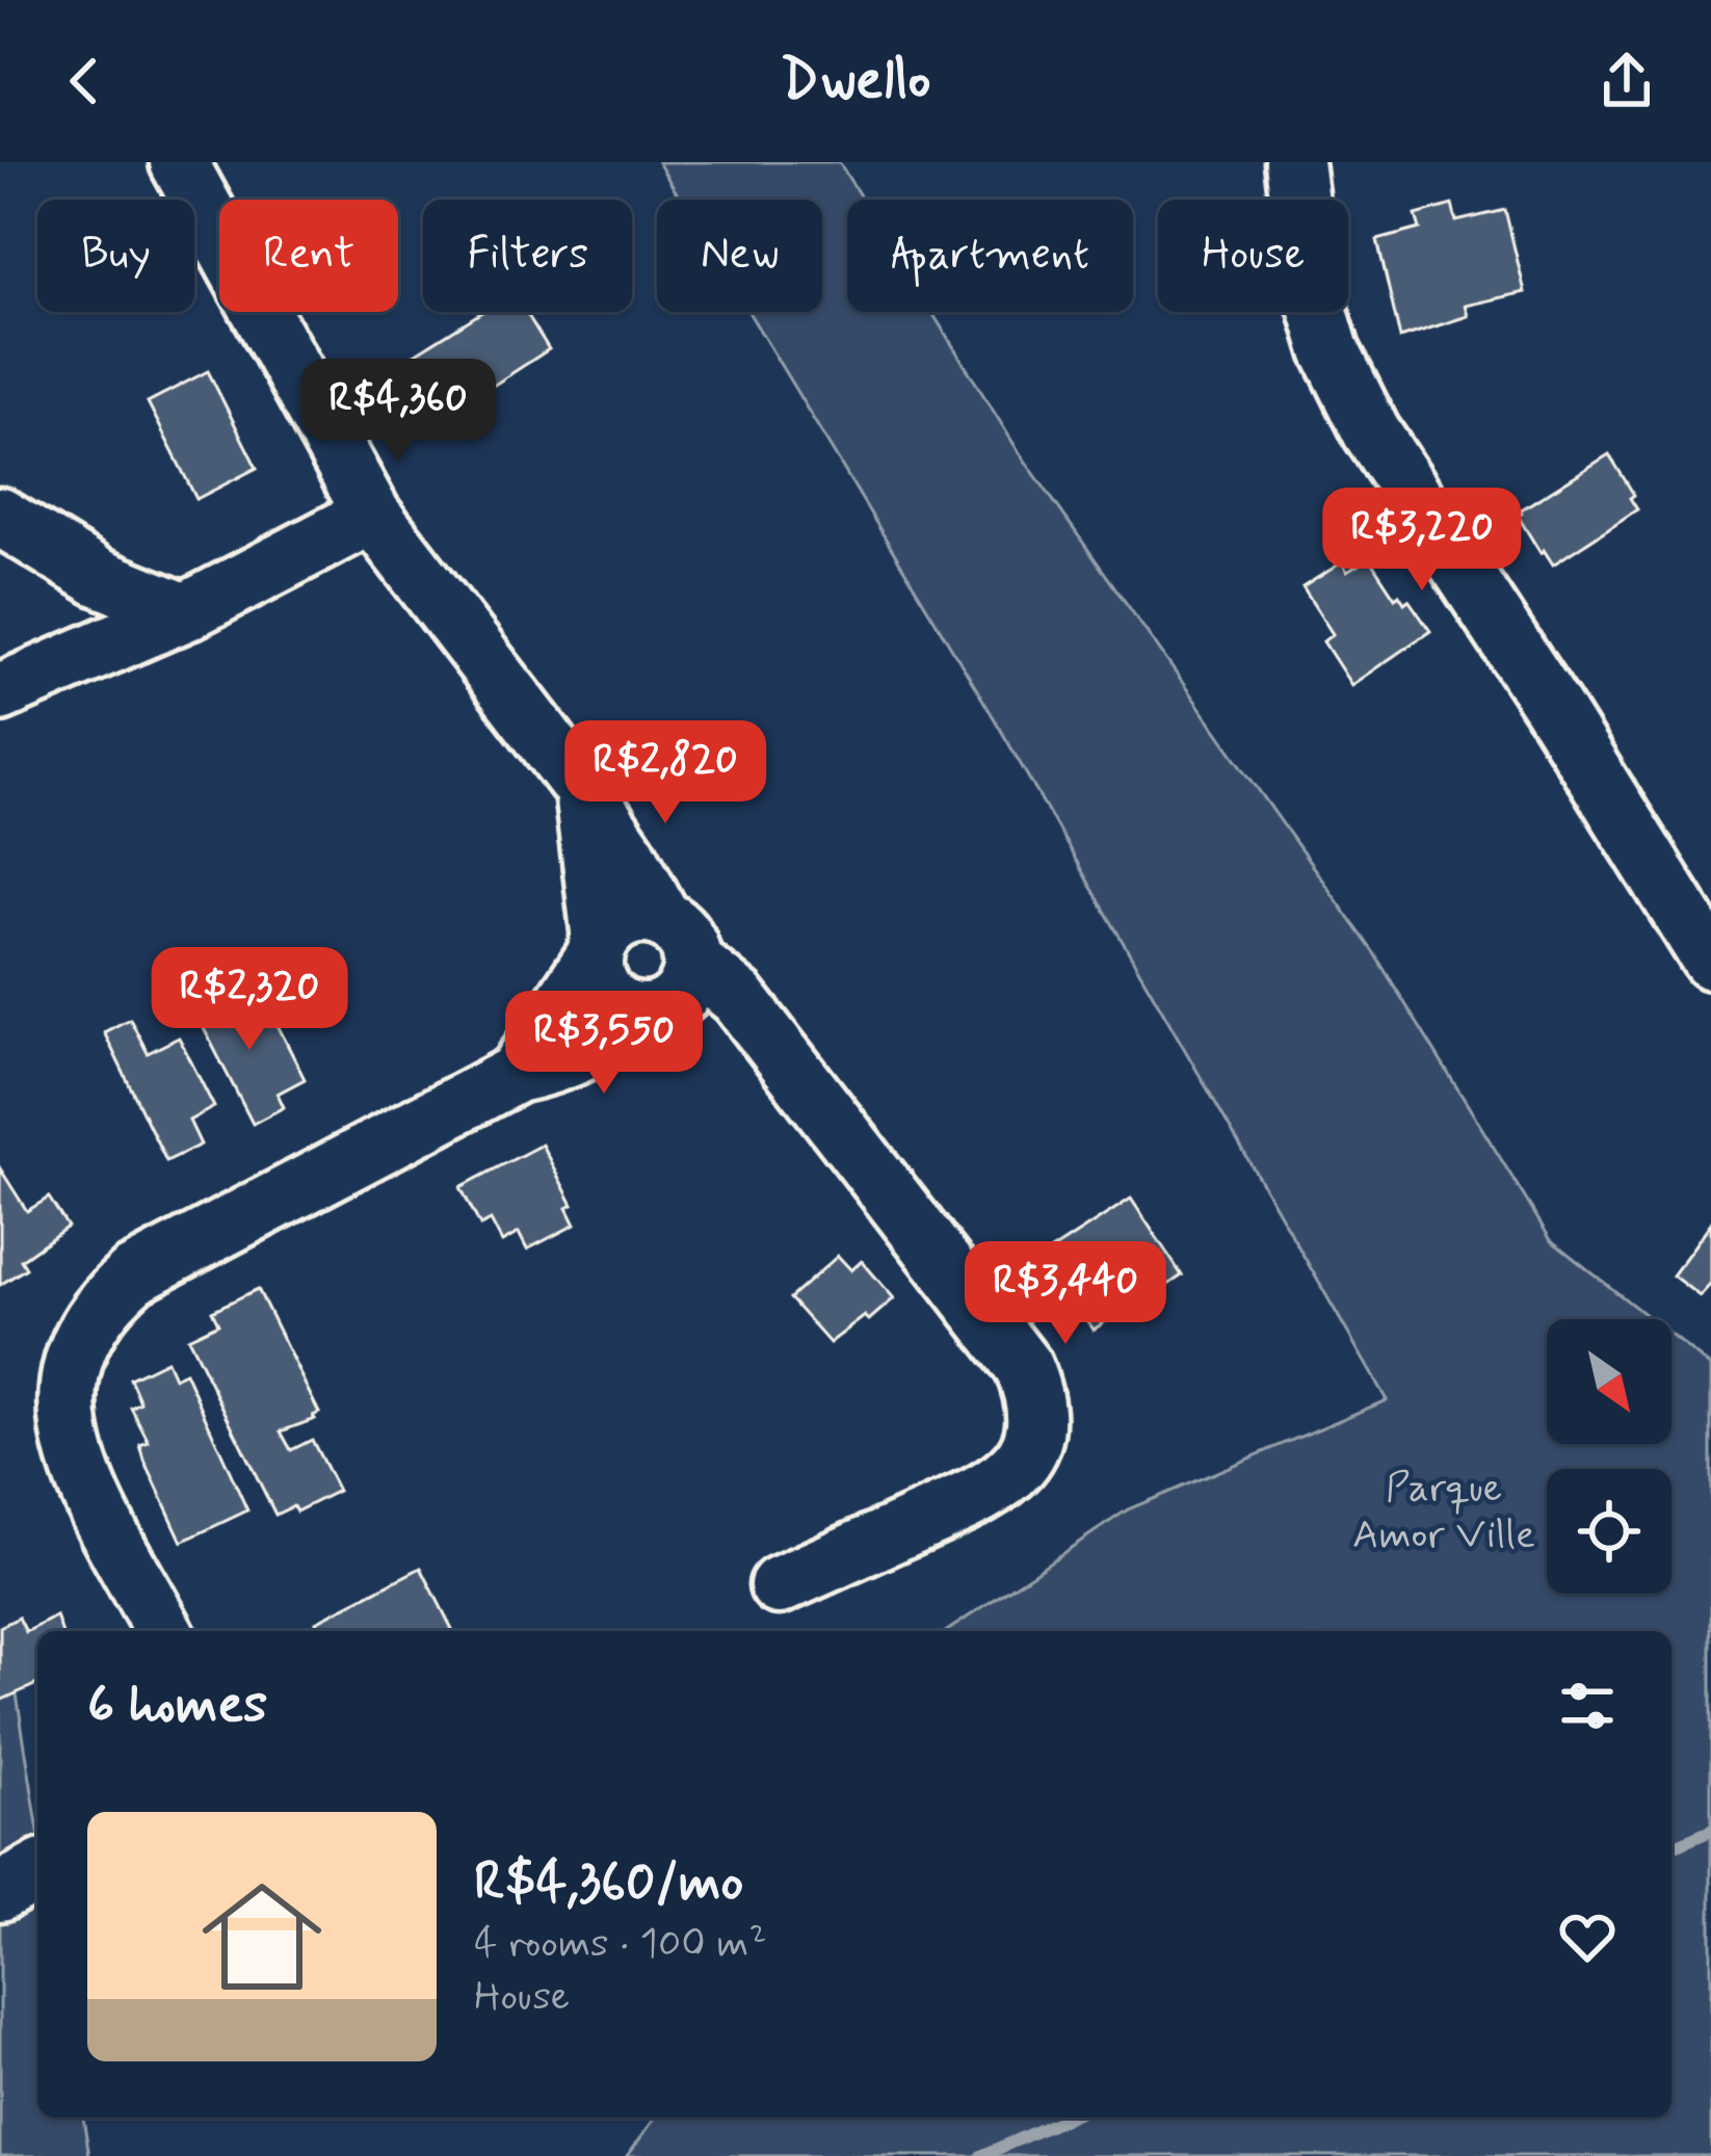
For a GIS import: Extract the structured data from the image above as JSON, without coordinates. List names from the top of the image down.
{
  "parks": ["Parque Amor Ville"],
  "north": "bottom right",
  "page": {
    "header": "Dwello",
    "chip": [
      "Buy",
      "Rent",
      "Filters",
      "New",
      "Apartment",
      "House"
    ],
    "price": [
      "R$4,360",
      "R$3,220",
      "R$2,820",
      "R$2,320",
      "R$3,550",
      "R$3,440"
    ],
    "heading": "6 homes",
    "list": [
      {
        "name": "R$4,360/mo",
        "note": "4 rooms · 100 m² · House"
      }
    ]
  }
}
